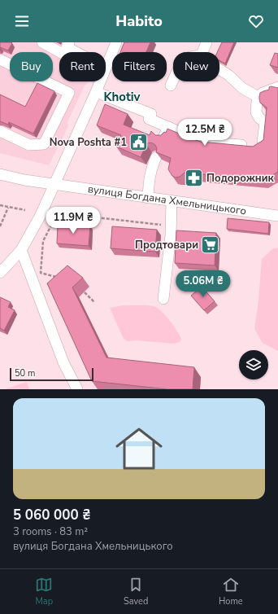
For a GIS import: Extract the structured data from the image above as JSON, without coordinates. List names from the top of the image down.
{
  "streets": {
    "street": ["вулиця Богдана Хмельницького"]
  },
  "districts": ["Khotiv"],
  "places": {
    "public building": ["Nova Poshta #1"],
    "pharmacy": ["Подорожник"],
    "supermarket": ["Продтовари"]
  },
  "scale_bar": "50 m",
  "page": {
    "header": "Habito",
    "chip": [
      "Buy",
      "Rent",
      "Filters",
      "New"
    ],
    "price": ["12.5M ₴", "11.9M ₴", "5.06M ₴"],
    "scale": "50 m",
    "list": [
      {
        "name": "5 060 000 ₴",
        "note": "3 rooms · 83 m² · вулиця Богдана Хмельницького"
      }
    ],
    "tabs": ["Map", "Saved", "Home"]
  }
}
